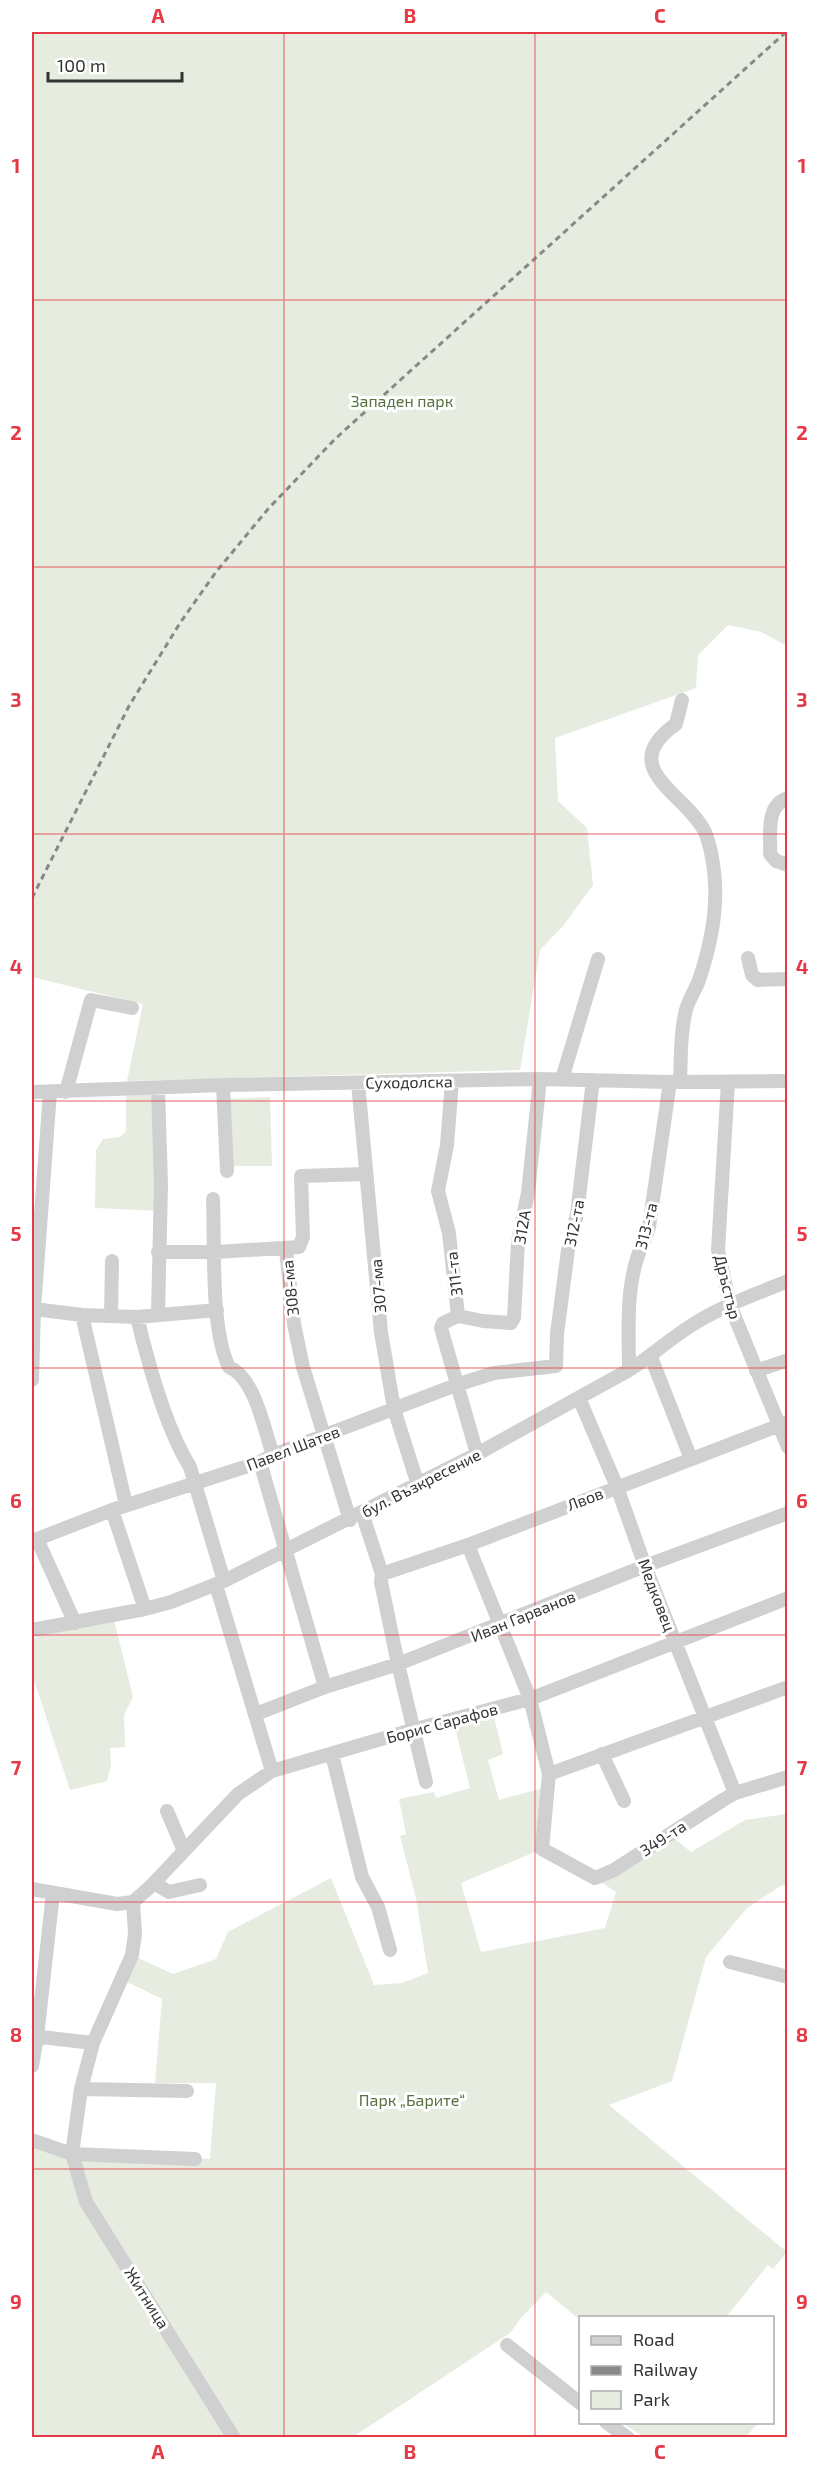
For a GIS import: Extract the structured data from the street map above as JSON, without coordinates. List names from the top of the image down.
{
  "streets": {
    "street": [
      "Суходолска",
      "312-та",
      "313-та",
      "312А",
      "311-та",
      "307-ма",
      "Дръстър",
      "308-ма",
      "Павел Шатев",
      "бул. Възкресение",
      "Лвов",
      "Медковец",
      "Иван Гарванов",
      "Борис Сарафов",
      "349-та",
      "Житница"
    ]
  },
  "crossings": [
    ["Суходолска", "312-та"],
    ["Суходолска", "313-та"],
    ["Суходолска", "312А"],
    ["Суходолска", "311-та"],
    ["Суходолска", "307-ма"],
    ["Суходолска", "Дръстър"],
    ["312-та", "Павел Шатев"],
    ["313-та", "бул. Възкресение"],
    ["312А", "311-та"],
    ["311-та", "Павел Шатев"],
    ["311-та", "бул. Възкресение"],
    ["307-ма", "308-ма"],
    ["307-ма", "Павел Шатев"],
    ["307-ма", "бул. Възкресение"],
    ["Дръстър", "бул. Възкресение"],
    ["Дръстър", "Лвов"],
    ["308-ма", "Павел Шатев"],
    ["308-ма", "бул. Възкресение"],
    ["308-ма", "Лвов"],
    ["308-ма", "Иван Гарванов"],
    ["308-ма", "Борис Сарафов"],
    ["бул. Възкресение", "Медковец"],
    ["Лвов", "Медковец"],
    ["Медковец", "Иван Гарванов"],
    ["Медковец", "Борис Сарафов"],
    ["Медковец", "349-та"]
  ],
  "parks": ["Западен парк", "Парк „Барите“"],
  "legend": ["Road", "Railway", "Park"],
  "scale_bar": "100 m",
  "grid": {
    "columns": ["A", "B", "C"],
    "rows": [
      "1",
      "2",
      "3",
      "4",
      "5",
      "6",
      "7",
      "8",
      "9"
    ]
  }
}
